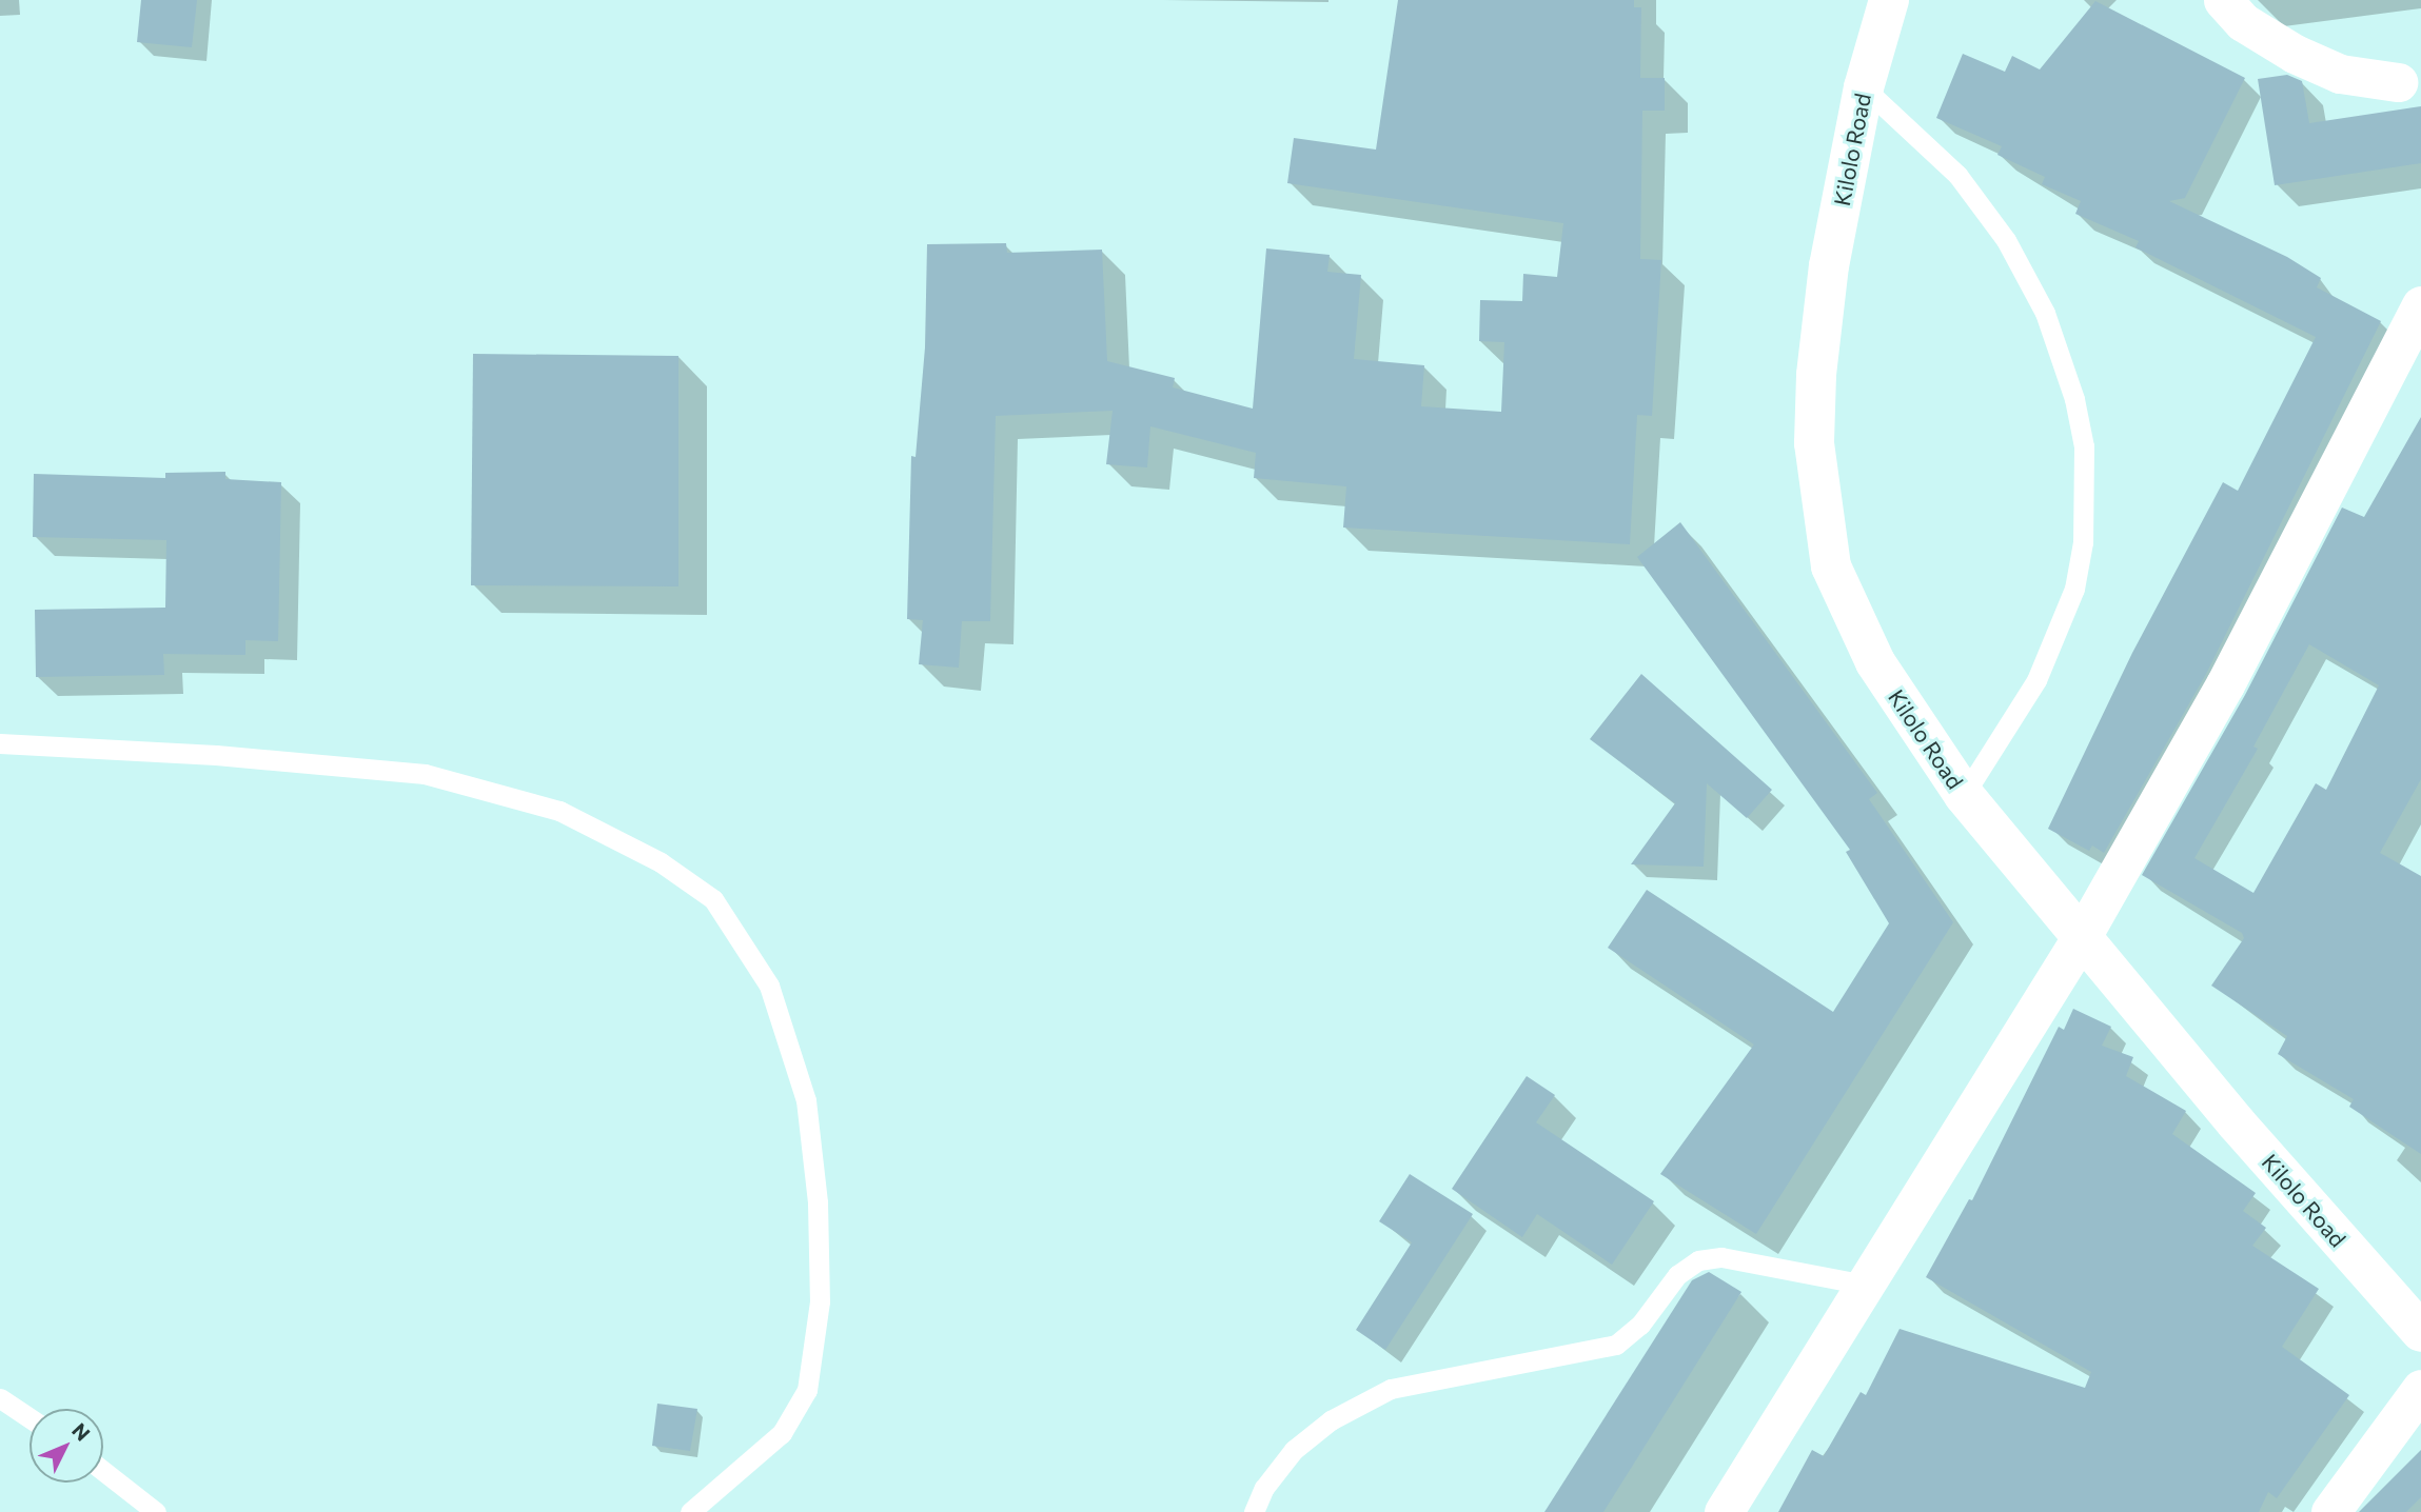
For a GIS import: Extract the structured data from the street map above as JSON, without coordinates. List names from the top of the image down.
{
  "streets": {
    "main road": ["Kilolo Road"]
  },
  "north": "top right"
}
